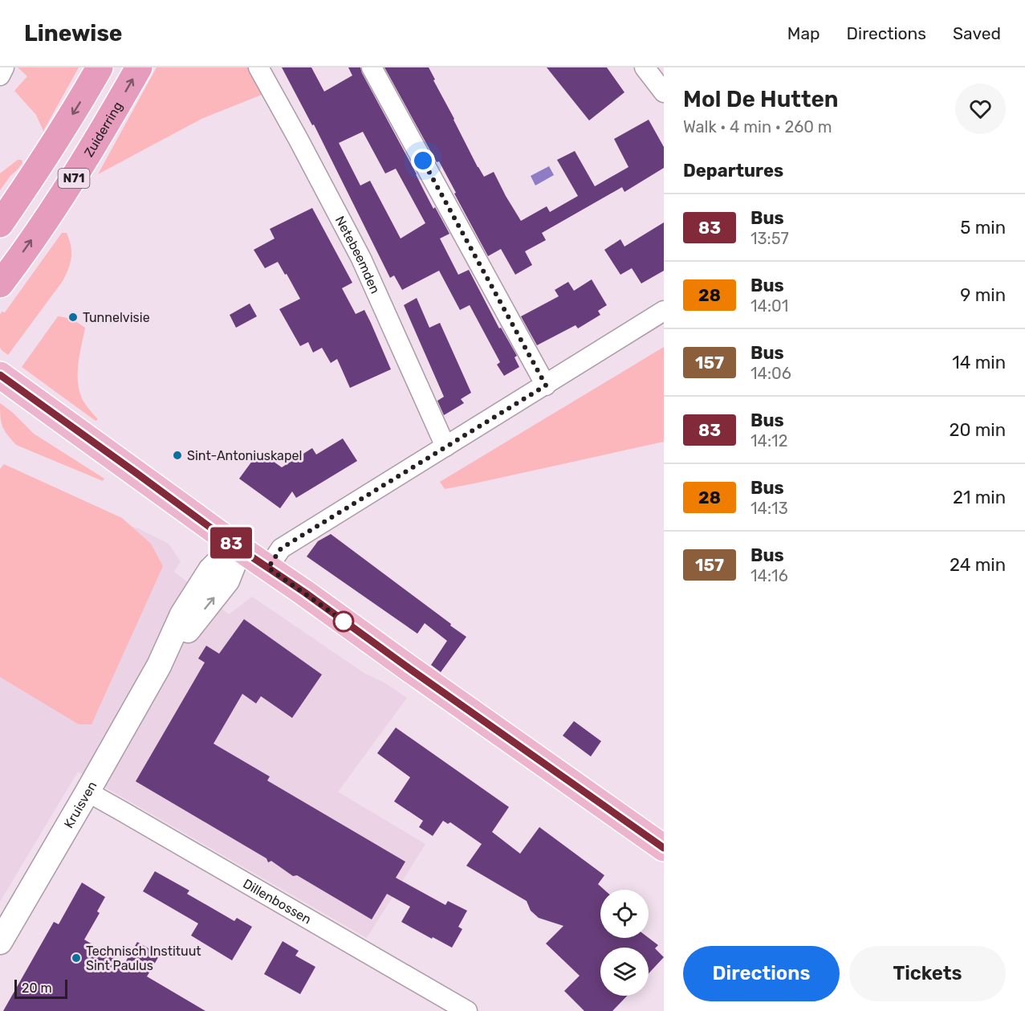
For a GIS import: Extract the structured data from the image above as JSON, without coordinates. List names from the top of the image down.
{
  "streets": {
    "highway": ["Zuiderring", "N71"],
    "street": ["Netebeemden", "Kruisven", "Dillenbossen"]
  },
  "crossings": [
    ["Kruisven", "Dillenbossen"]
  ],
  "places": ["Tunnelvisie", "Sint-Antoniuskapel", "Technisch Instituut Sint Paulus"],
  "lines": ["bus line 83"],
  "scale_bar": "20 m",
  "page": {
    "header": "Linewise",
    "nav": ["Map", "Directions", "Saved"],
    "on_map": "83",
    "heading": [
      ["Mol De Hutten", "Walk · 4 min · 260 m"],
      "Departures"
    ],
    "list": [
      {
        "mark": "83",
        "name": "Bus",
        "note": "13:57",
        "value": "5 min"
      },
      {
        "mark": "28",
        "name": "Bus",
        "note": "14:01",
        "value": "9 min"
      },
      {
        "mark": "157",
        "name": "Bus",
        "note": "14:06",
        "value": "14 min"
      },
      {
        "mark": "83",
        "name": "Bus",
        "note": "14:12",
        "value": "20 min"
      },
      {
        "mark": "28",
        "name": "Bus",
        "note": "14:13",
        "value": "21 min"
      },
      {
        "mark": "157",
        "name": "Bus",
        "note": "14:16",
        "value": "24 min"
      }
    ],
    "buttons": ["Directions", "Tickets"],
    "scale": "20 m"
  }
}
